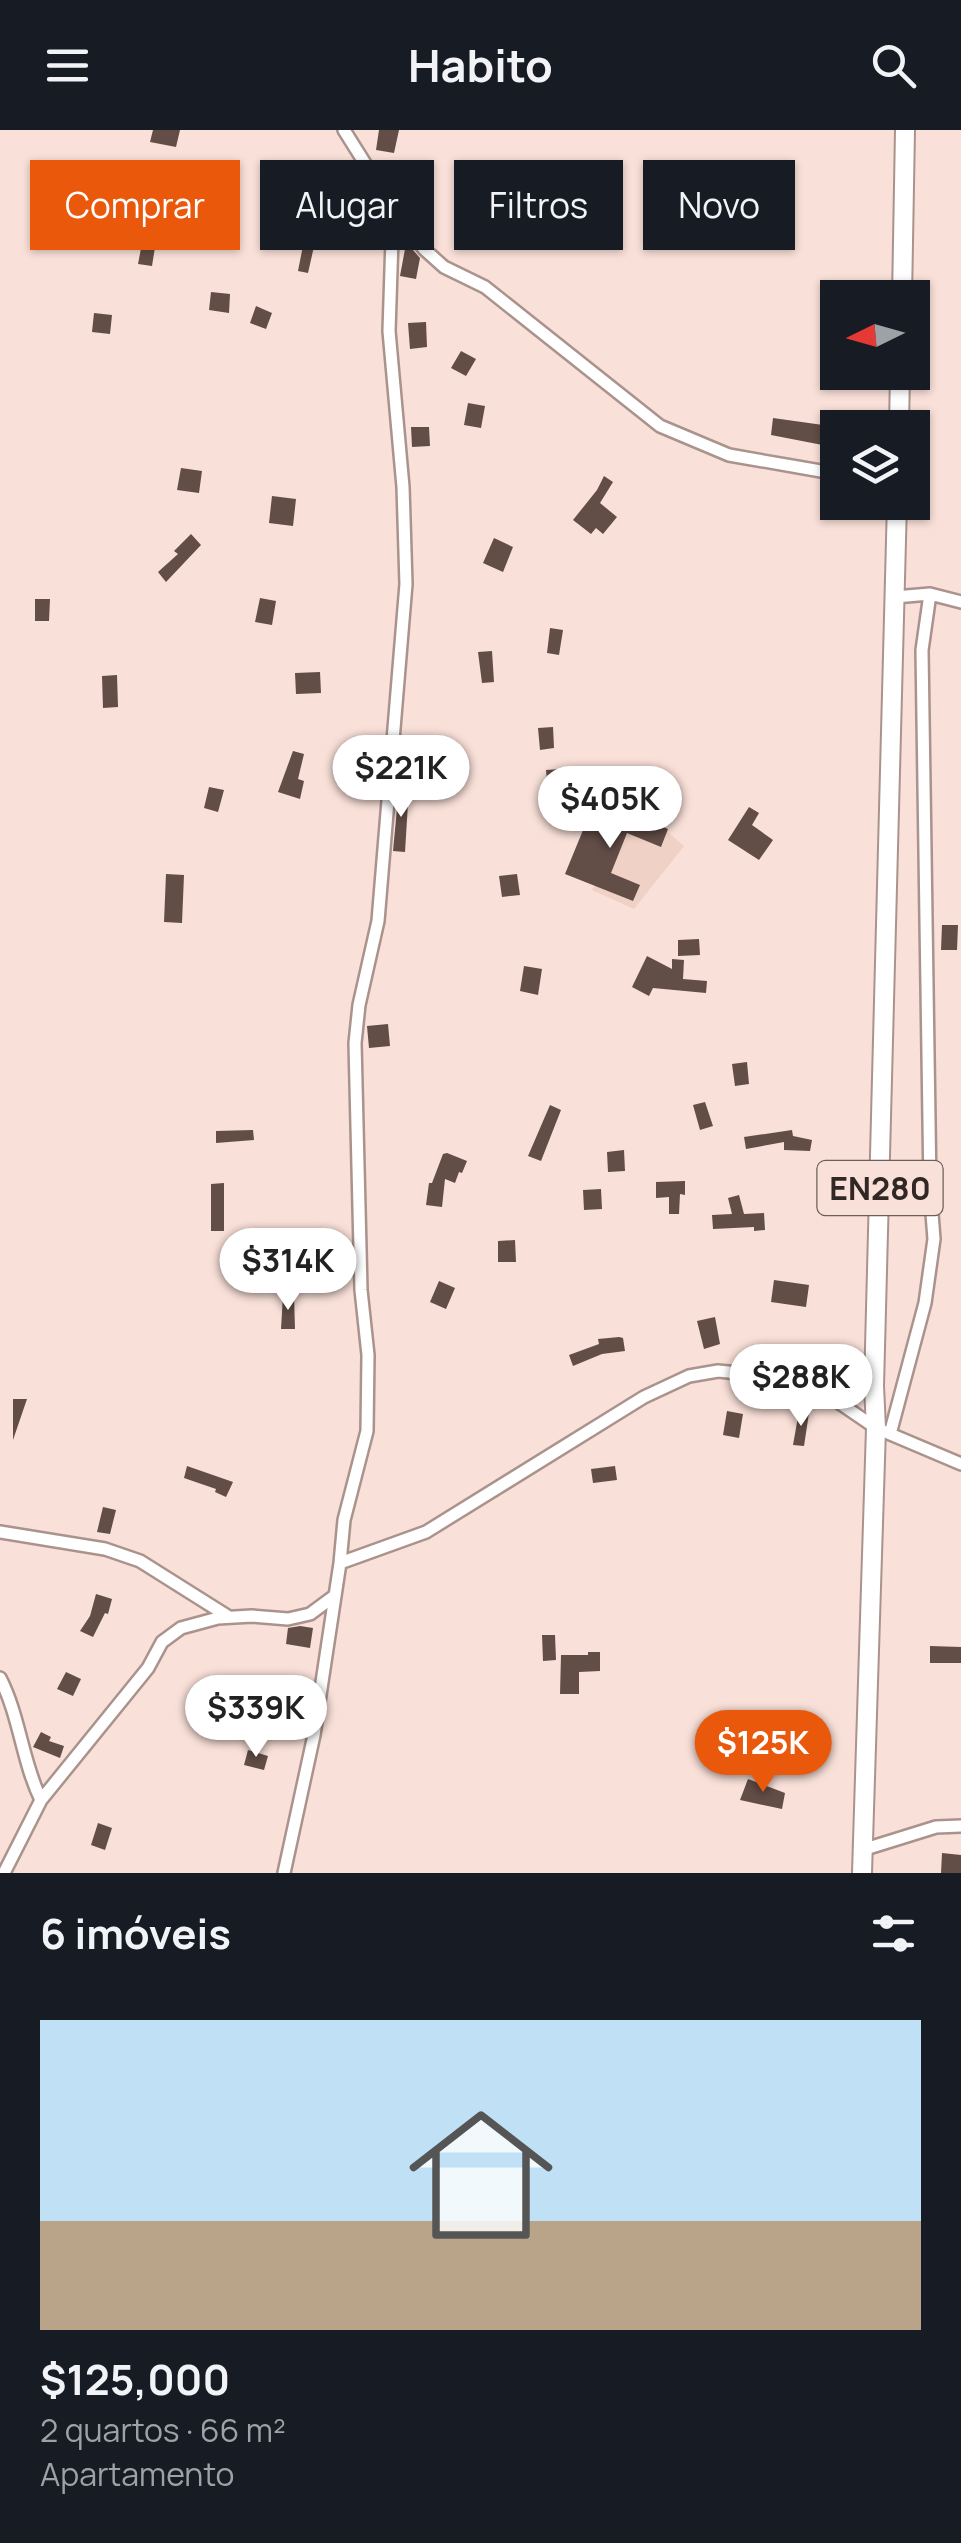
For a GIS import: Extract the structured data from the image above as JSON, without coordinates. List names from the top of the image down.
{
  "streets": {
    "main road": ["EN280"]
  },
  "north": "left",
  "page": {
    "header": "Habito",
    "chip": [
      "Comprar",
      "Alugar",
      "Filtros",
      "Novo"
    ],
    "price": [
      "$221K",
      "$405K",
      "$314K",
      "$288K",
      "$339K",
      "$125K"
    ],
    "heading": "6 imóveis",
    "list": [
      {
        "name": "$125,000",
        "note": "2 quartos · 66 m² · Apartamento"
      }
    ]
  }
}
